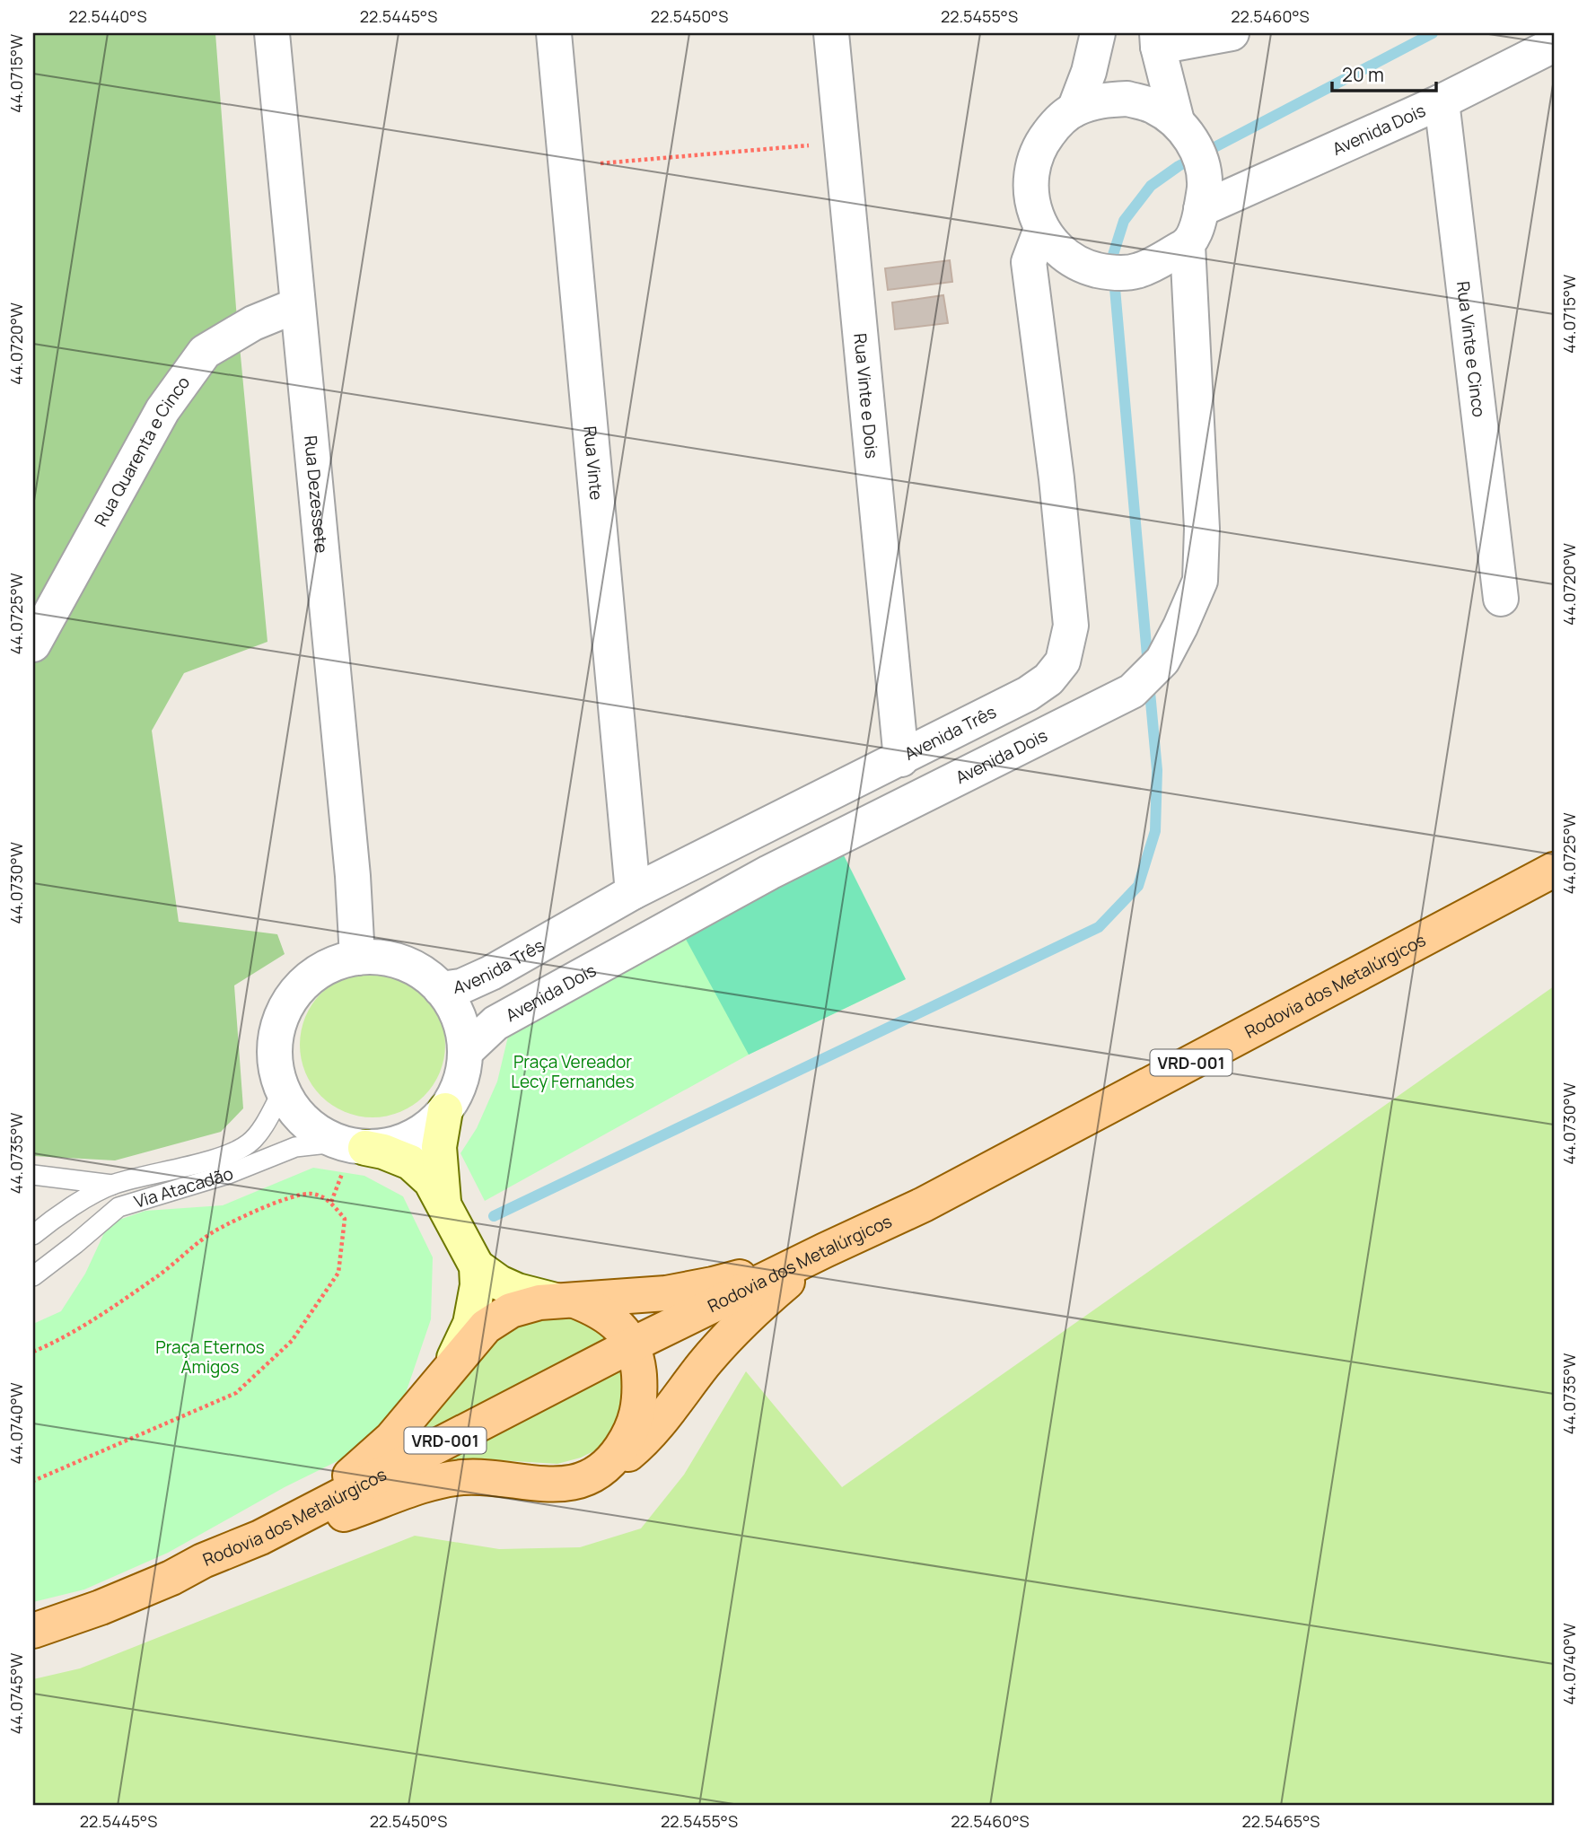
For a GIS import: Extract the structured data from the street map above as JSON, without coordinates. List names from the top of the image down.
{
  "streets": {
    "main road": ["Rodovia dos Metalúrgicos", "VRD-001"],
    "street": [
      "Avenida Dois",
      "Rua Vinte e Cinco",
      "Rua Vinte e Dois",
      "Rua Quarenta e Cinco",
      "Rua Vinte",
      "Rua Dezessete",
      "Avenida Três"
    ],
    "lane": ["Via Atacadão"]
  },
  "crossings": [
    ["Avenida Dois", "Rua Vinte e Cinco"],
    ["Avenida Dois", "Rua Dezessete"],
    ["Avenida Dois", "Avenida Três"],
    ["Avenida Dois", "Via Atacadão"],
    ["Rua Vinte e Dois", "Avenida Três"],
    ["Rua Quarenta e Cinco", "Rua Dezessete"],
    ["Rua Vinte", "Avenida Três"],
    ["Rua Dezessete", "Avenida Três"],
    ["Rua Dezessete", "Via Atacadão"],
    ["Avenida Três", "Via Atacadão"]
  ],
  "parks": ["Praça Vereador Lecy Fernandes", "Praça Eternos Amigos"],
  "scale_bar": "20 m",
  "coordinates": [
    "22.5440°S",
    "22.5445°S",
    "22.5450°S",
    "22.5455°S",
    "22.5460°S",
    "44.0715°W",
    "44.0720°W",
    "44.0725°W",
    "44.0730°W",
    "44.0735°W",
    "44.0740°W",
    "44.0745°W",
    "22.5465°S"
  ]
}
